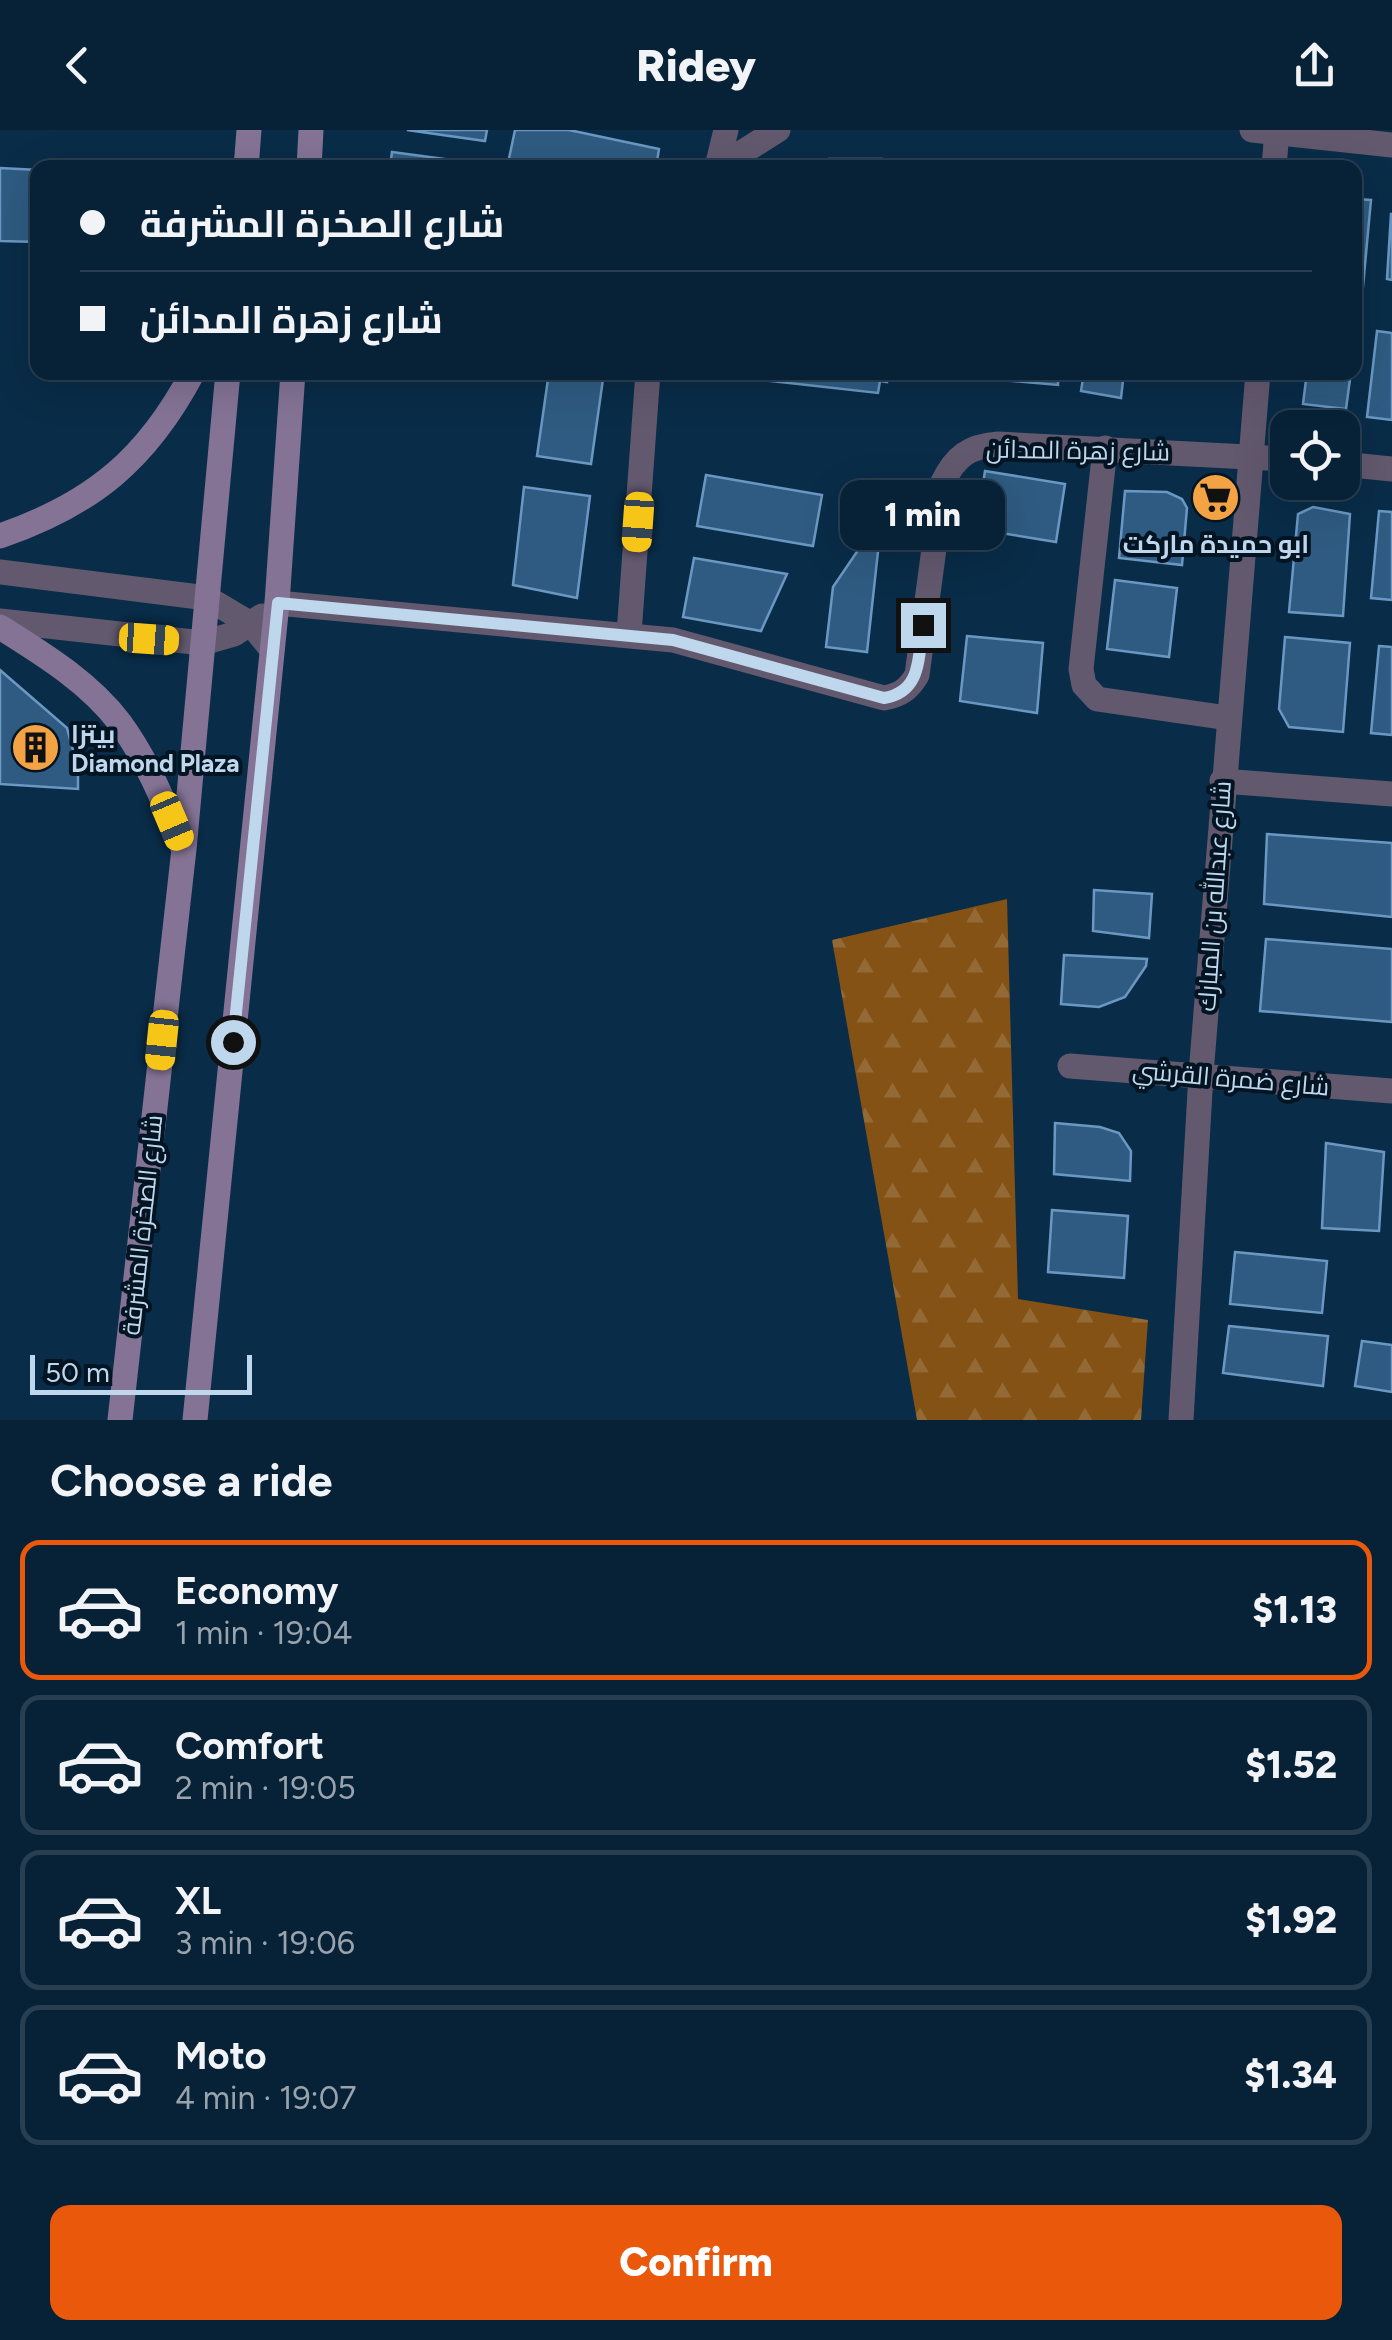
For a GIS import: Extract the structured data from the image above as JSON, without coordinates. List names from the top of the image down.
{
  "streets": {
    "main road": ["شارع الصخرة المشرفة"],
    "street": ["شارع زهرة المدائن", "شارع عبدالله بن المبارك", "شارع ضمرة القرشي"]
  },
  "crossings": [
    ["شارع زهرة المدائن", "شارع عبدالله بن المبارك"],
    ["شارع عبدالله بن المبارك", "شارع ضمرة القرشي"]
  ],
  "places": {
    "supermarket": ["ابو حميدة ماركت"],
    "building": ["بيتزا Diamond Plaza"]
  },
  "scale_bar": "50 m",
  "page": {
    "header": "Ridey",
    "banner": ["شارع الصخرة المشرفة", "شارع زهرة المدائن"],
    "bubble": "1 min",
    "scale": "50 m",
    "heading": "Choose a ride",
    "list": [
      {
        "name": "Economy",
        "note": "1 min · 19:04",
        "value": "$1.13"
      },
      {
        "name": "Comfort",
        "note": "2 min · 19:05",
        "value": "$1.52"
      },
      {
        "name": "XL",
        "note": "3 min · 19:06",
        "value": "$1.92"
      },
      {
        "name": "Moto",
        "note": "4 min · 19:07",
        "value": "$1.34"
      }
    ],
    "buttons": "Confirm"
  }
}
